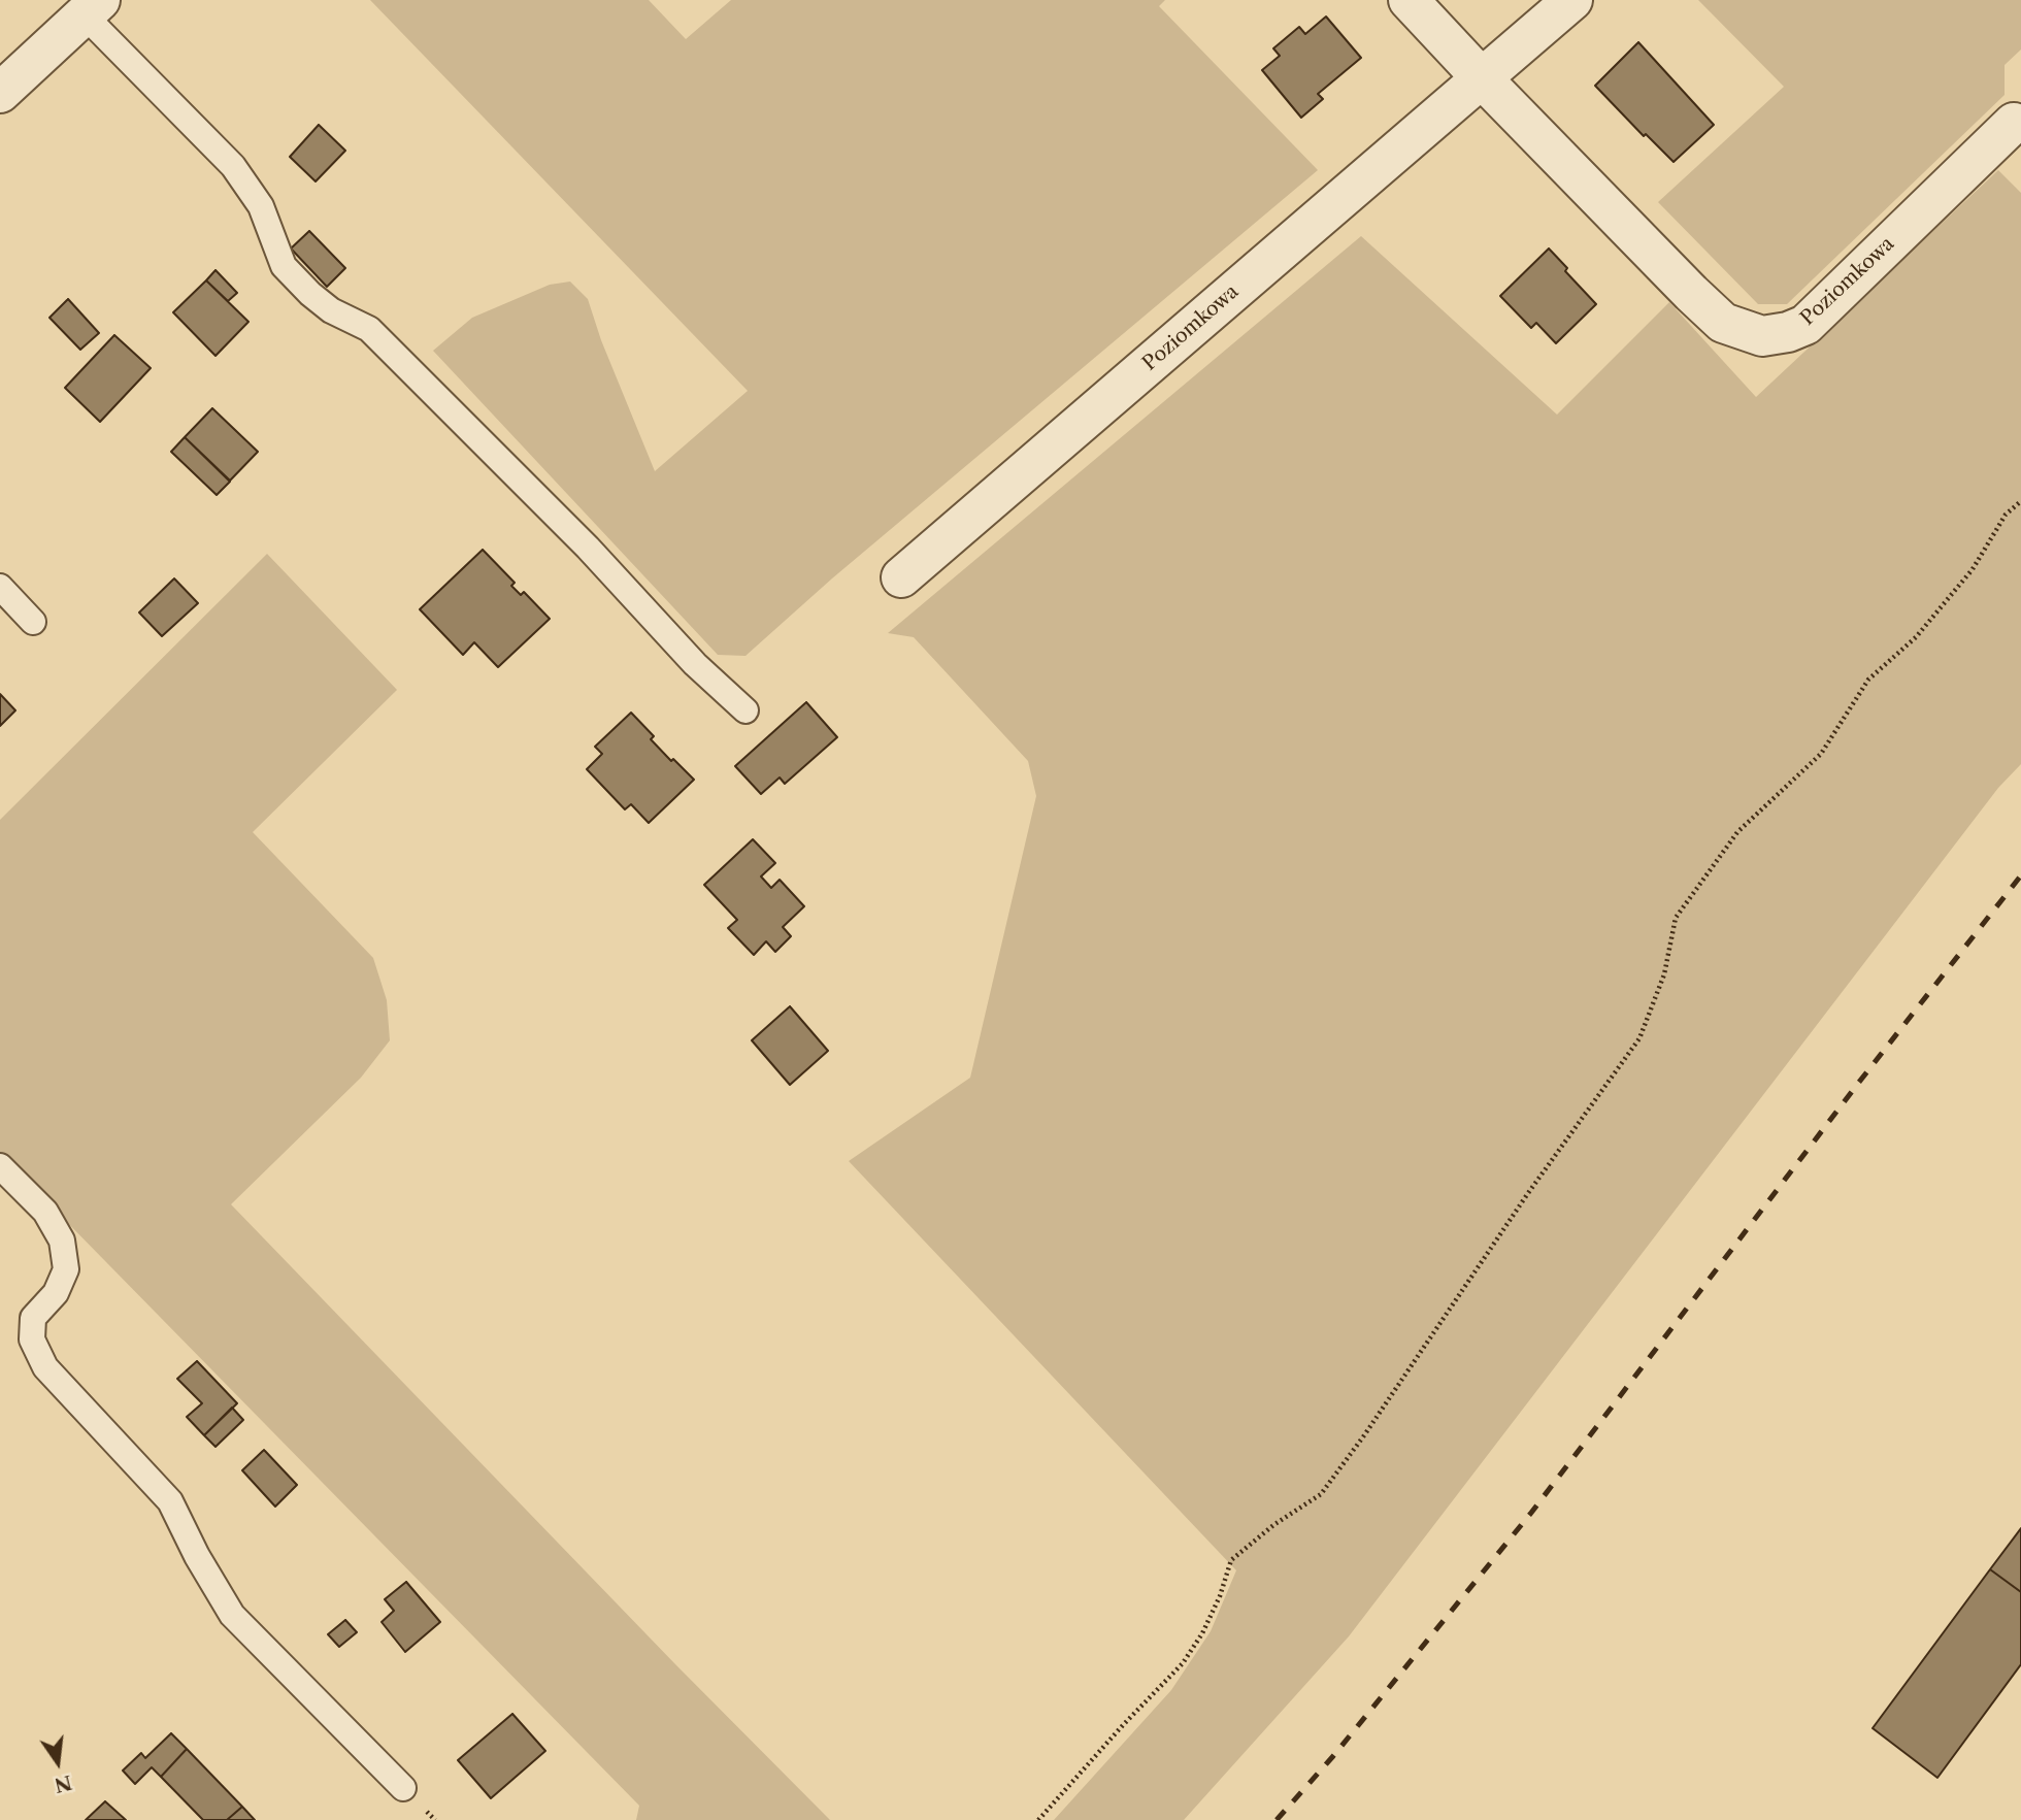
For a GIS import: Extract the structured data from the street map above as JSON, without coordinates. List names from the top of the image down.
{
  "streets": {
    "street": ["Poziomkowa"]
  },
  "north": "bottom"
}
